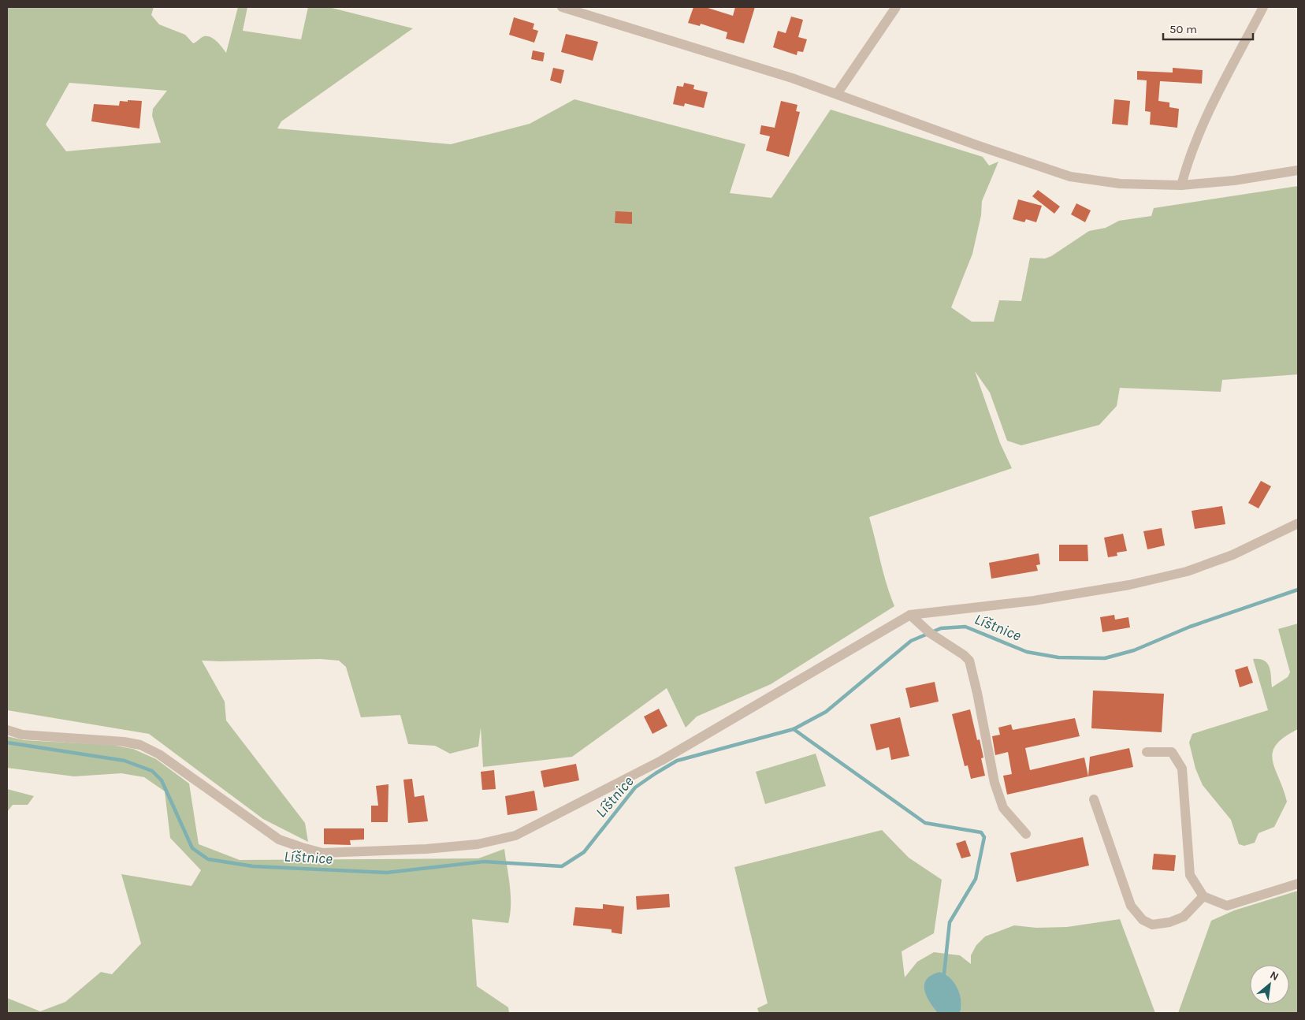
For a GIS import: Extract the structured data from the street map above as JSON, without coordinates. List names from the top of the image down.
{
  "water": ["Líštnice"],
  "scale_bar": "50 m",
  "north": "top right"
}
